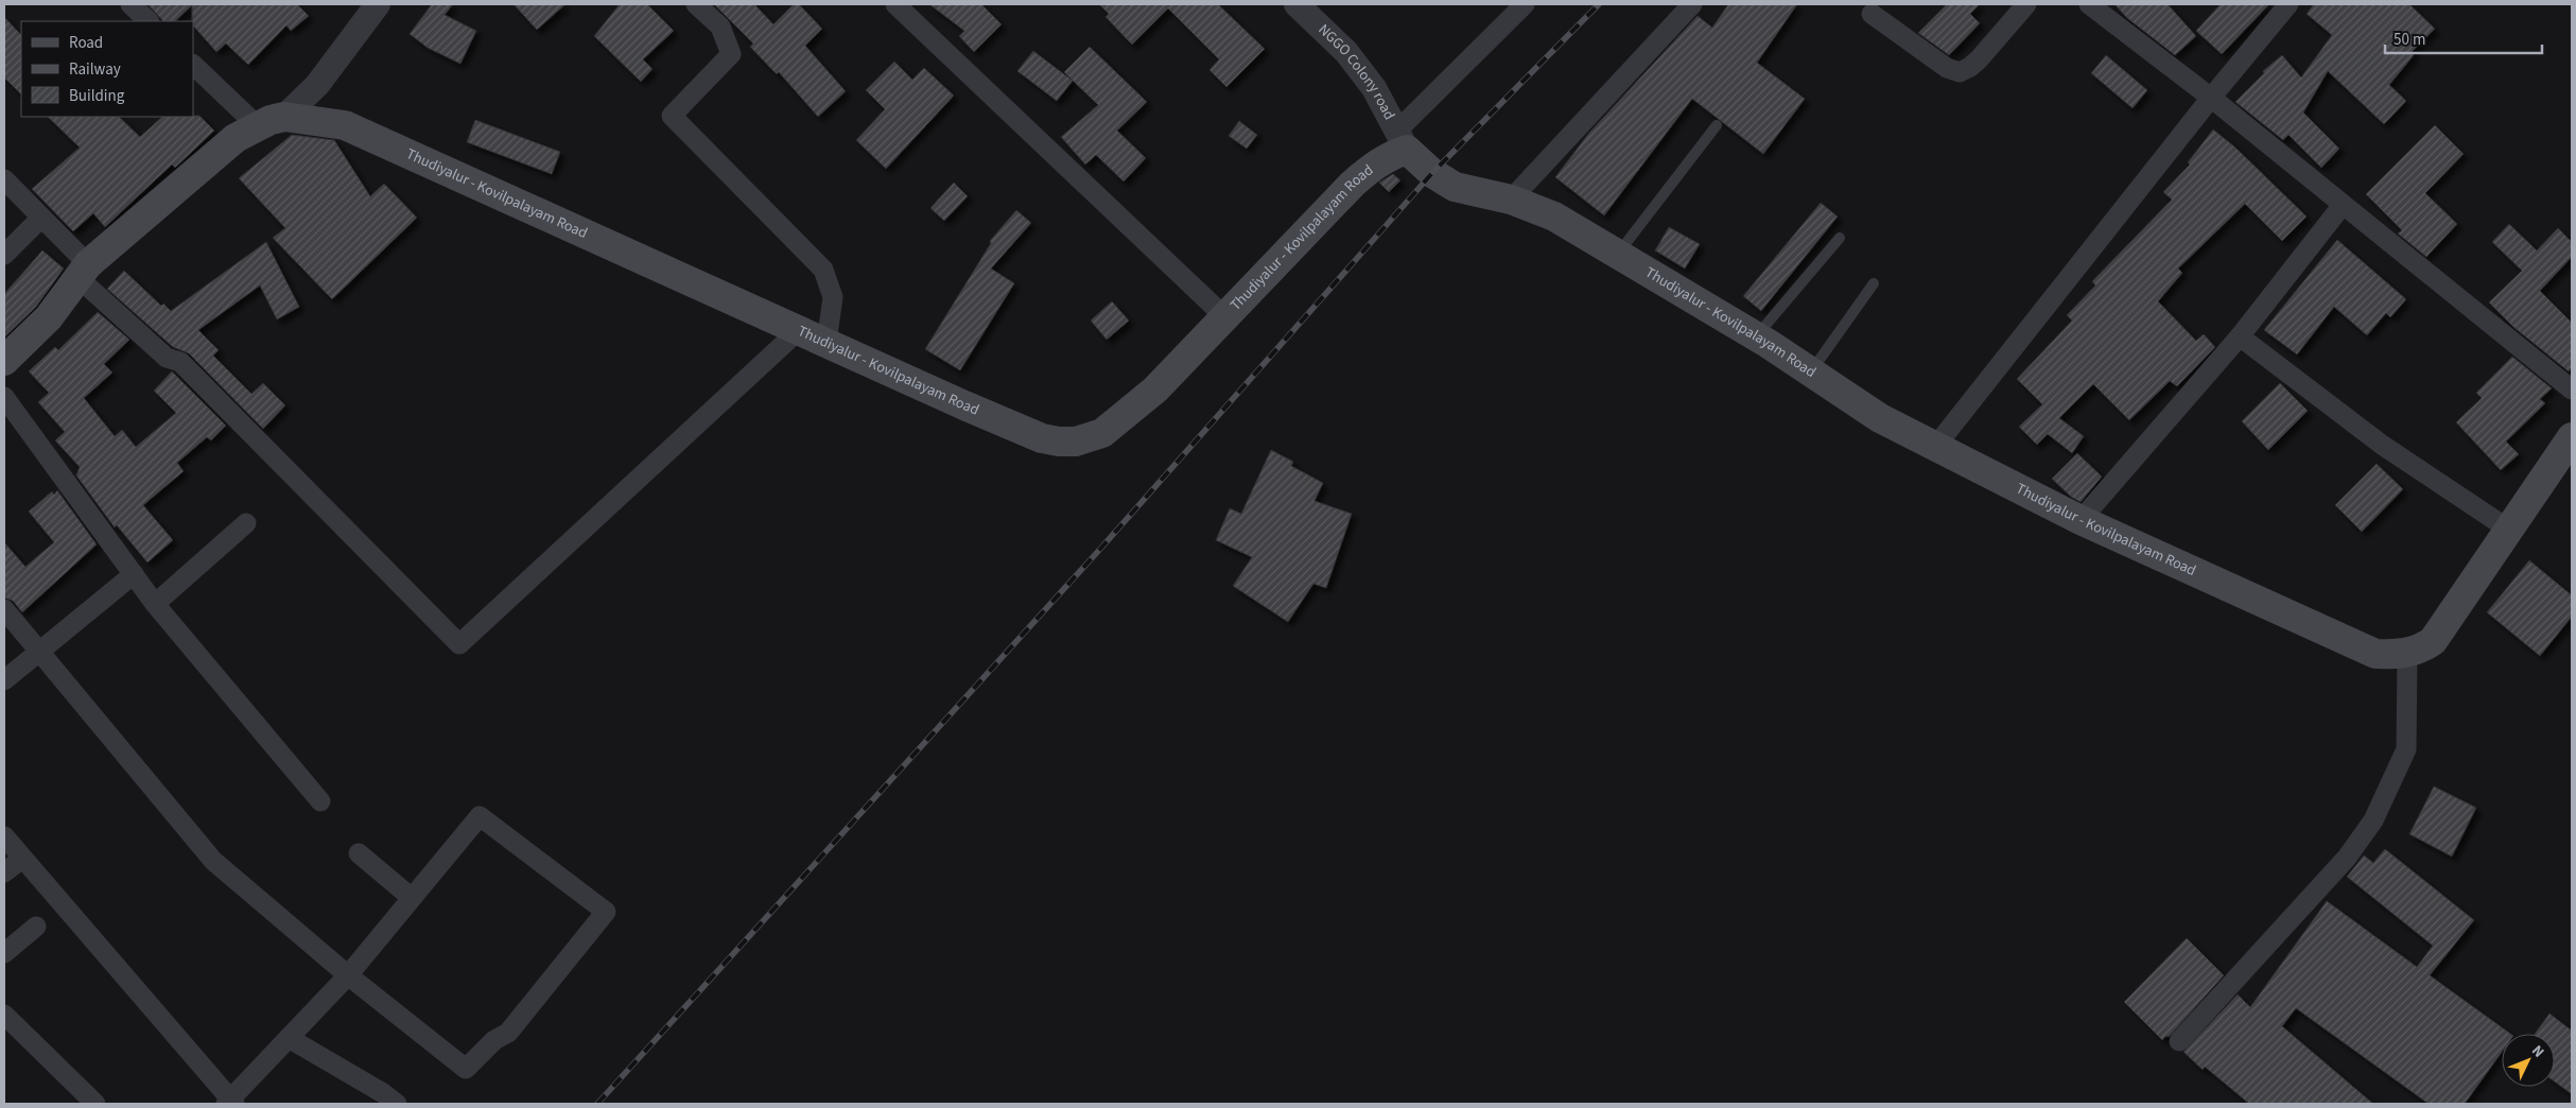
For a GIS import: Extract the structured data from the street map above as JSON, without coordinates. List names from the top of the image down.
{
  "streets": {
    "main road": ["Thudiyalur - Kovilpalayam Road"],
    "street": ["NGGO Colony road"]
  },
  "crossings": [
    ["NGGO Colony road", "Thudiyalur - Kovilpalayam Road"]
  ],
  "legend": ["Road", "Railway", "Building"],
  "scale_bar": "50 m",
  "north": "top right"
}
